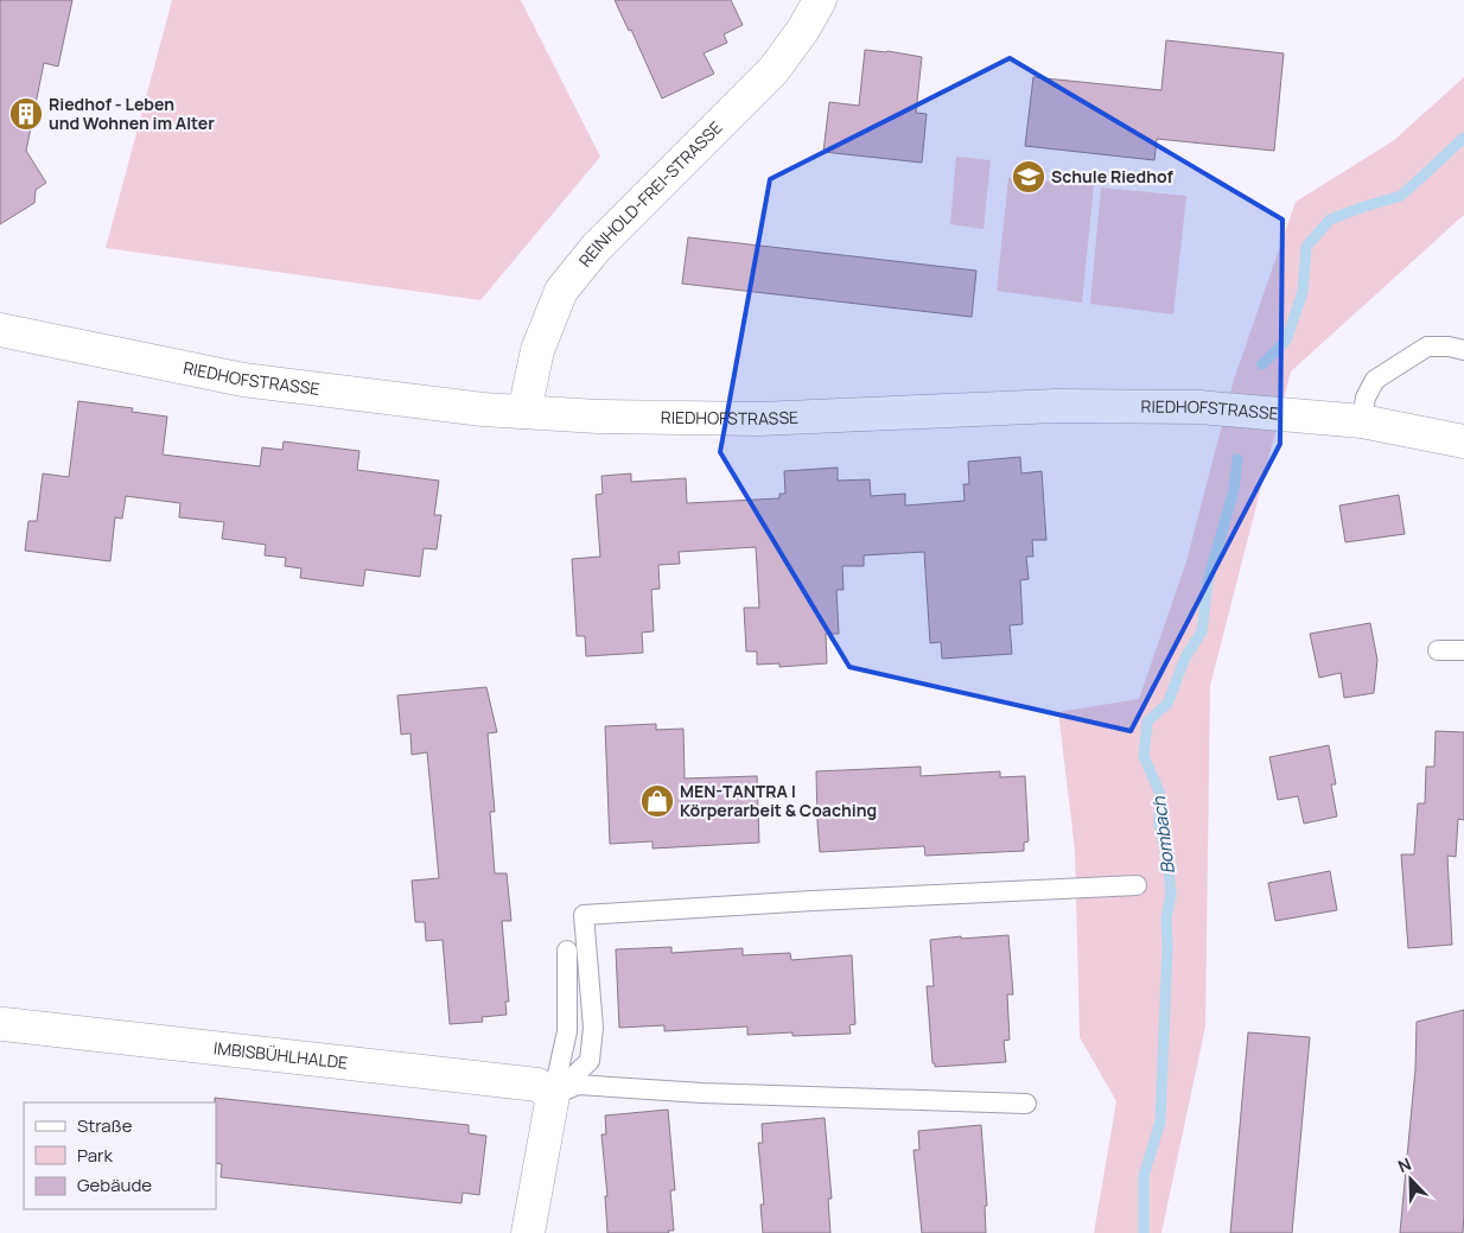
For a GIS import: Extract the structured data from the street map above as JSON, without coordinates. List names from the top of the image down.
{
  "streets": {
    "street": ["REINHOLD-FREI-STRASSE", "RIEDHOFSTRASSE", "IMBISBÜHLHALDE"]
  },
  "crossings": [
    ["REINHOLD-FREI-STRASSE", "RIEDHOFSTRASSE"]
  ],
  "water": ["Bombach"],
  "places": {
    "building": ["Riedhof - Leben und Wohnen im Alter"],
    "school or university": ["Schule Riedhof"],
    "shop": ["MEN-TANTRA | Körperarbeit & Coaching"]
  },
  "legend": ["Straße", "Park", "Gebäude"],
  "north": "top left"
}
